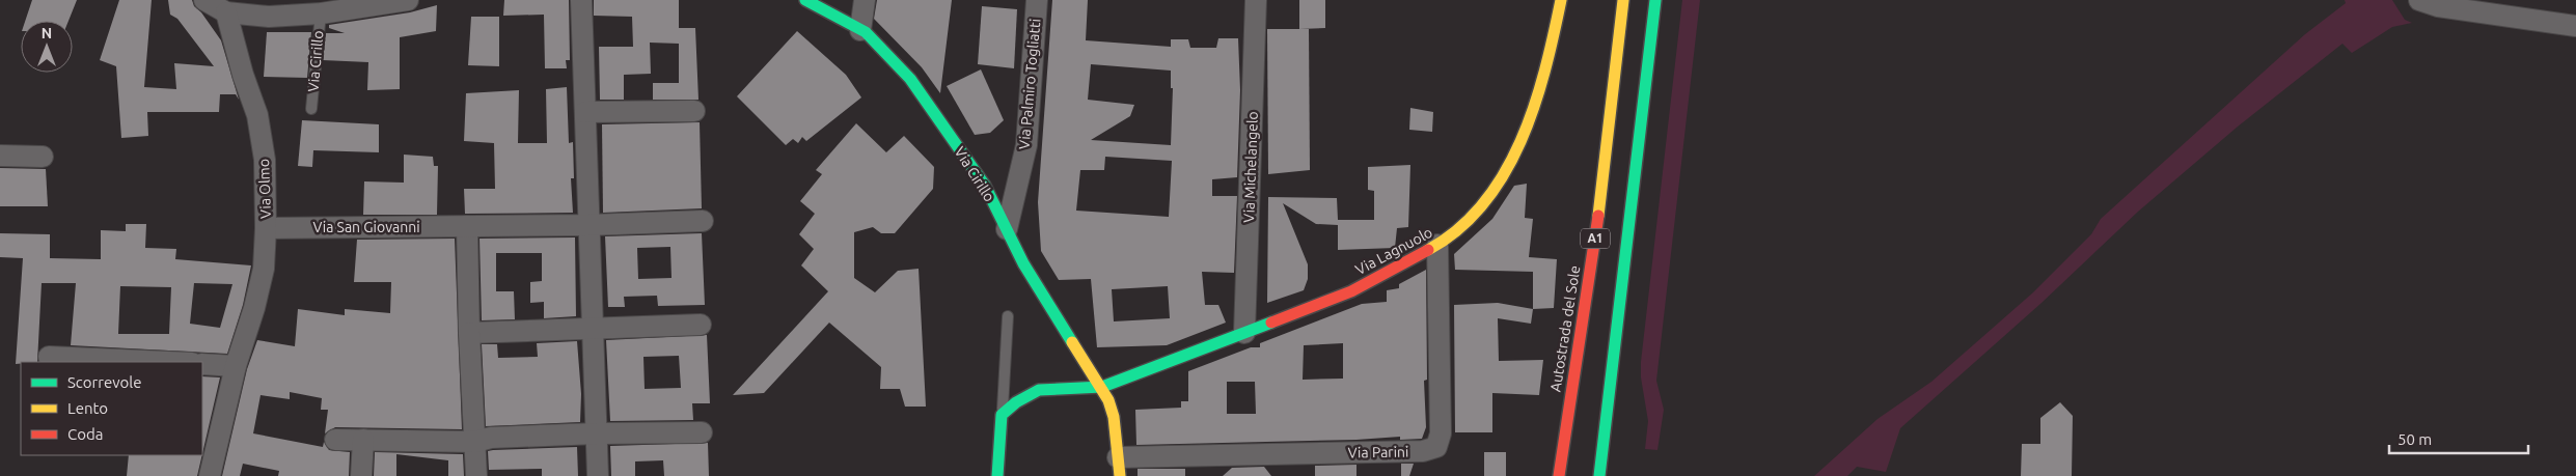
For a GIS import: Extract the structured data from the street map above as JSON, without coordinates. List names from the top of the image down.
{
  "streets": {
    "main road": [
      "Via Cirillo",
      "A1",
      "Via Lagnuolo",
      "Autostrada del Sole"
    ],
    "street": [
      "Via Palmiro Togliatti",
      "Via Michelangelo",
      "Via Olmo",
      "Via San Giovanni",
      "Via Parini"
    ]
  },
  "crossings": [
    ["Via Cirillo", "Via Palmiro Togliatti"],
    ["Via Cirillo", "Via Olmo"],
    ["Via Cirillo", "Via Lagnuolo"],
    ["Via Cirillo", "Via Parini"],
    ["Via Michelangelo", "Via Lagnuolo"],
    ["Via Olmo", "Via San Giovanni"],
    ["Via Lagnuolo", "Via Parini"]
  ],
  "legend": ["Scorrevole", "Lento", "Coda"],
  "scale_bar": "50 m",
  "north": "top"
}
